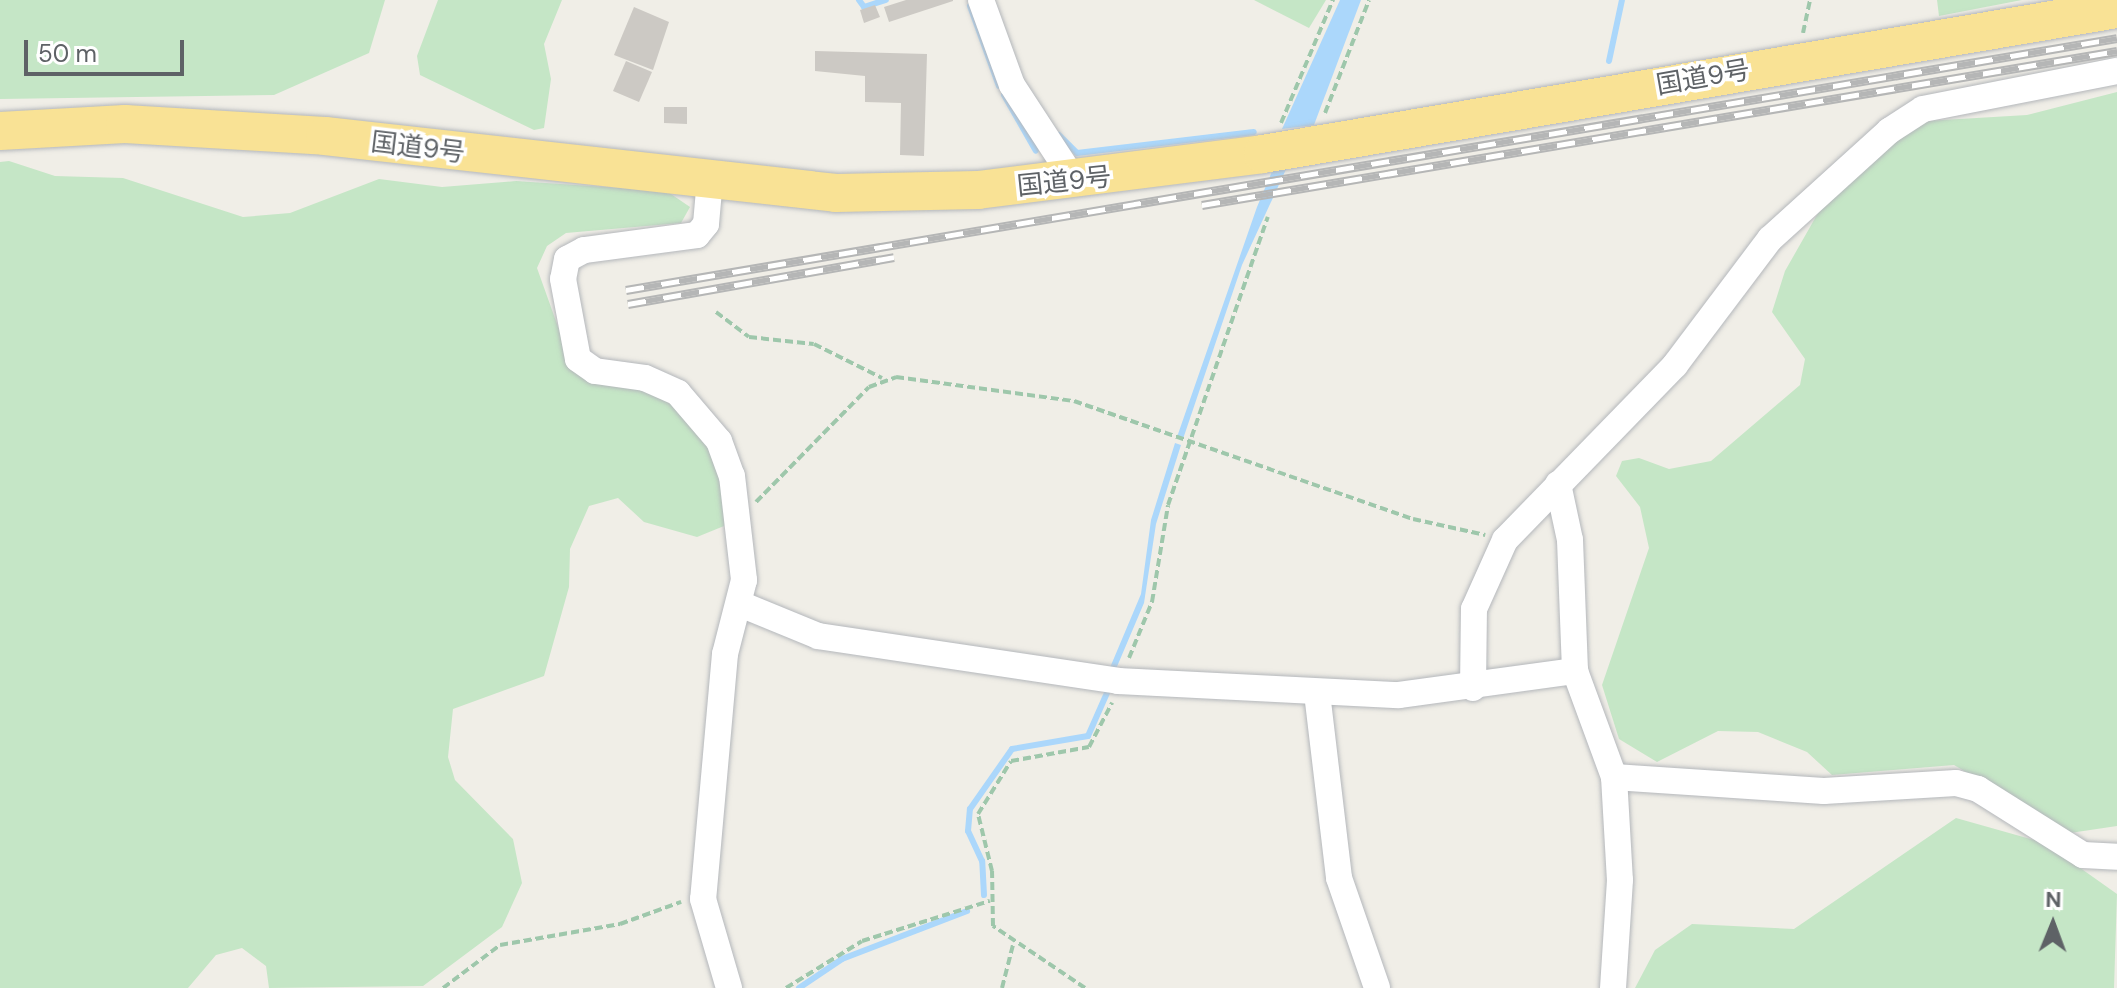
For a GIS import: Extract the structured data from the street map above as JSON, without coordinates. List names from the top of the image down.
{
  "streets": {
    "highway": ["国道9号"]
  },
  "scale_bar": "50 m",
  "north": "top"
}
